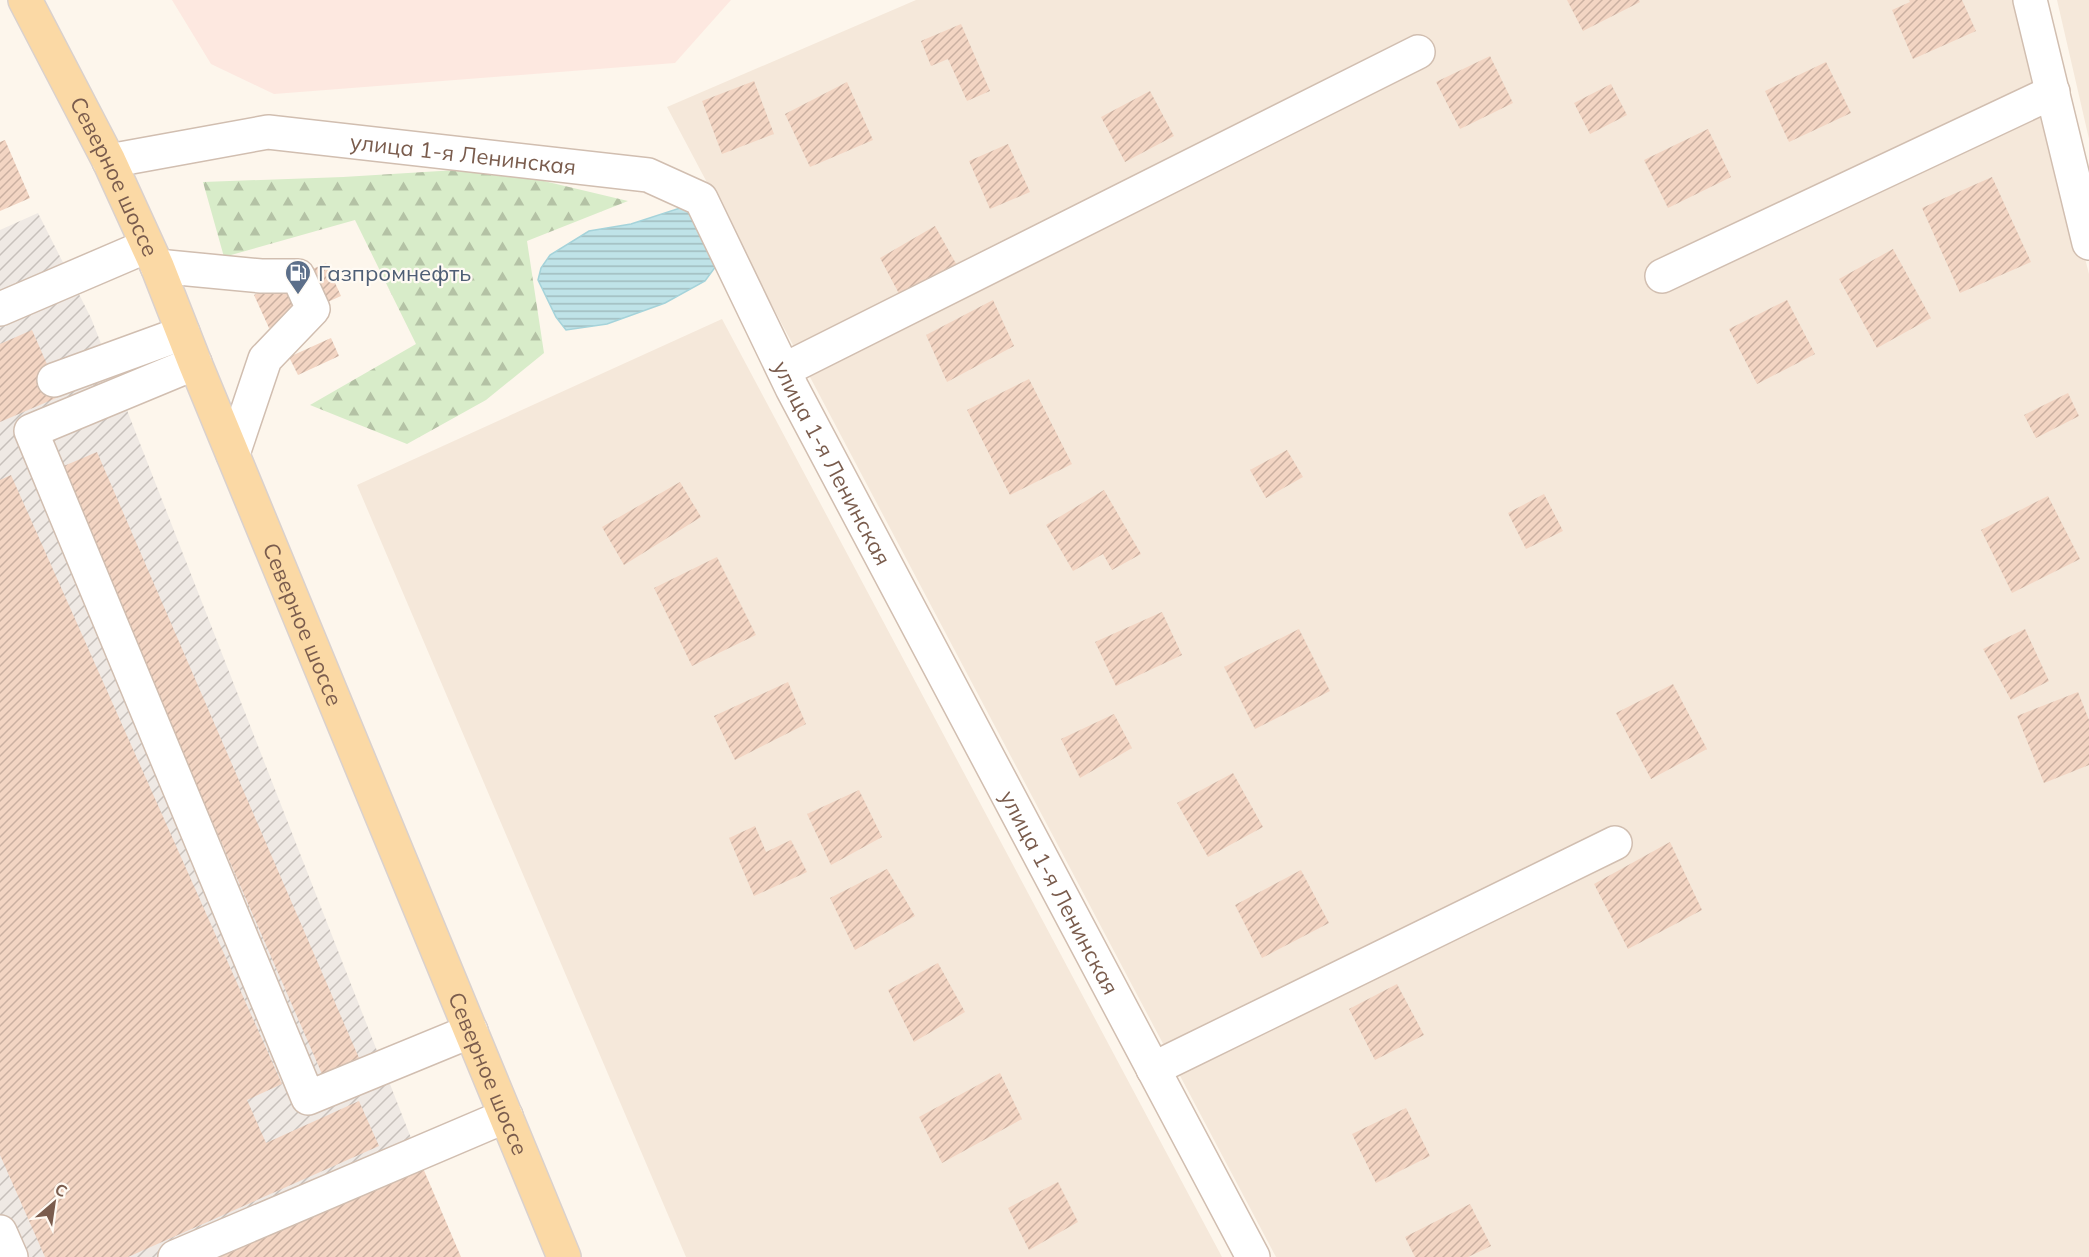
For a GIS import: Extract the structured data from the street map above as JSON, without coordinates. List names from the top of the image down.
{
  "streets": {
    "main road": ["Северное шоссе"],
    "street": ["улица 1-я Ленинская"]
  },
  "crossings": [
    ["улица 1-я Ленинская", "Северное шоссе"]
  ],
  "places": {
    "fuel station": ["Газпромнефть"]
  },
  "north": "top right"
}
